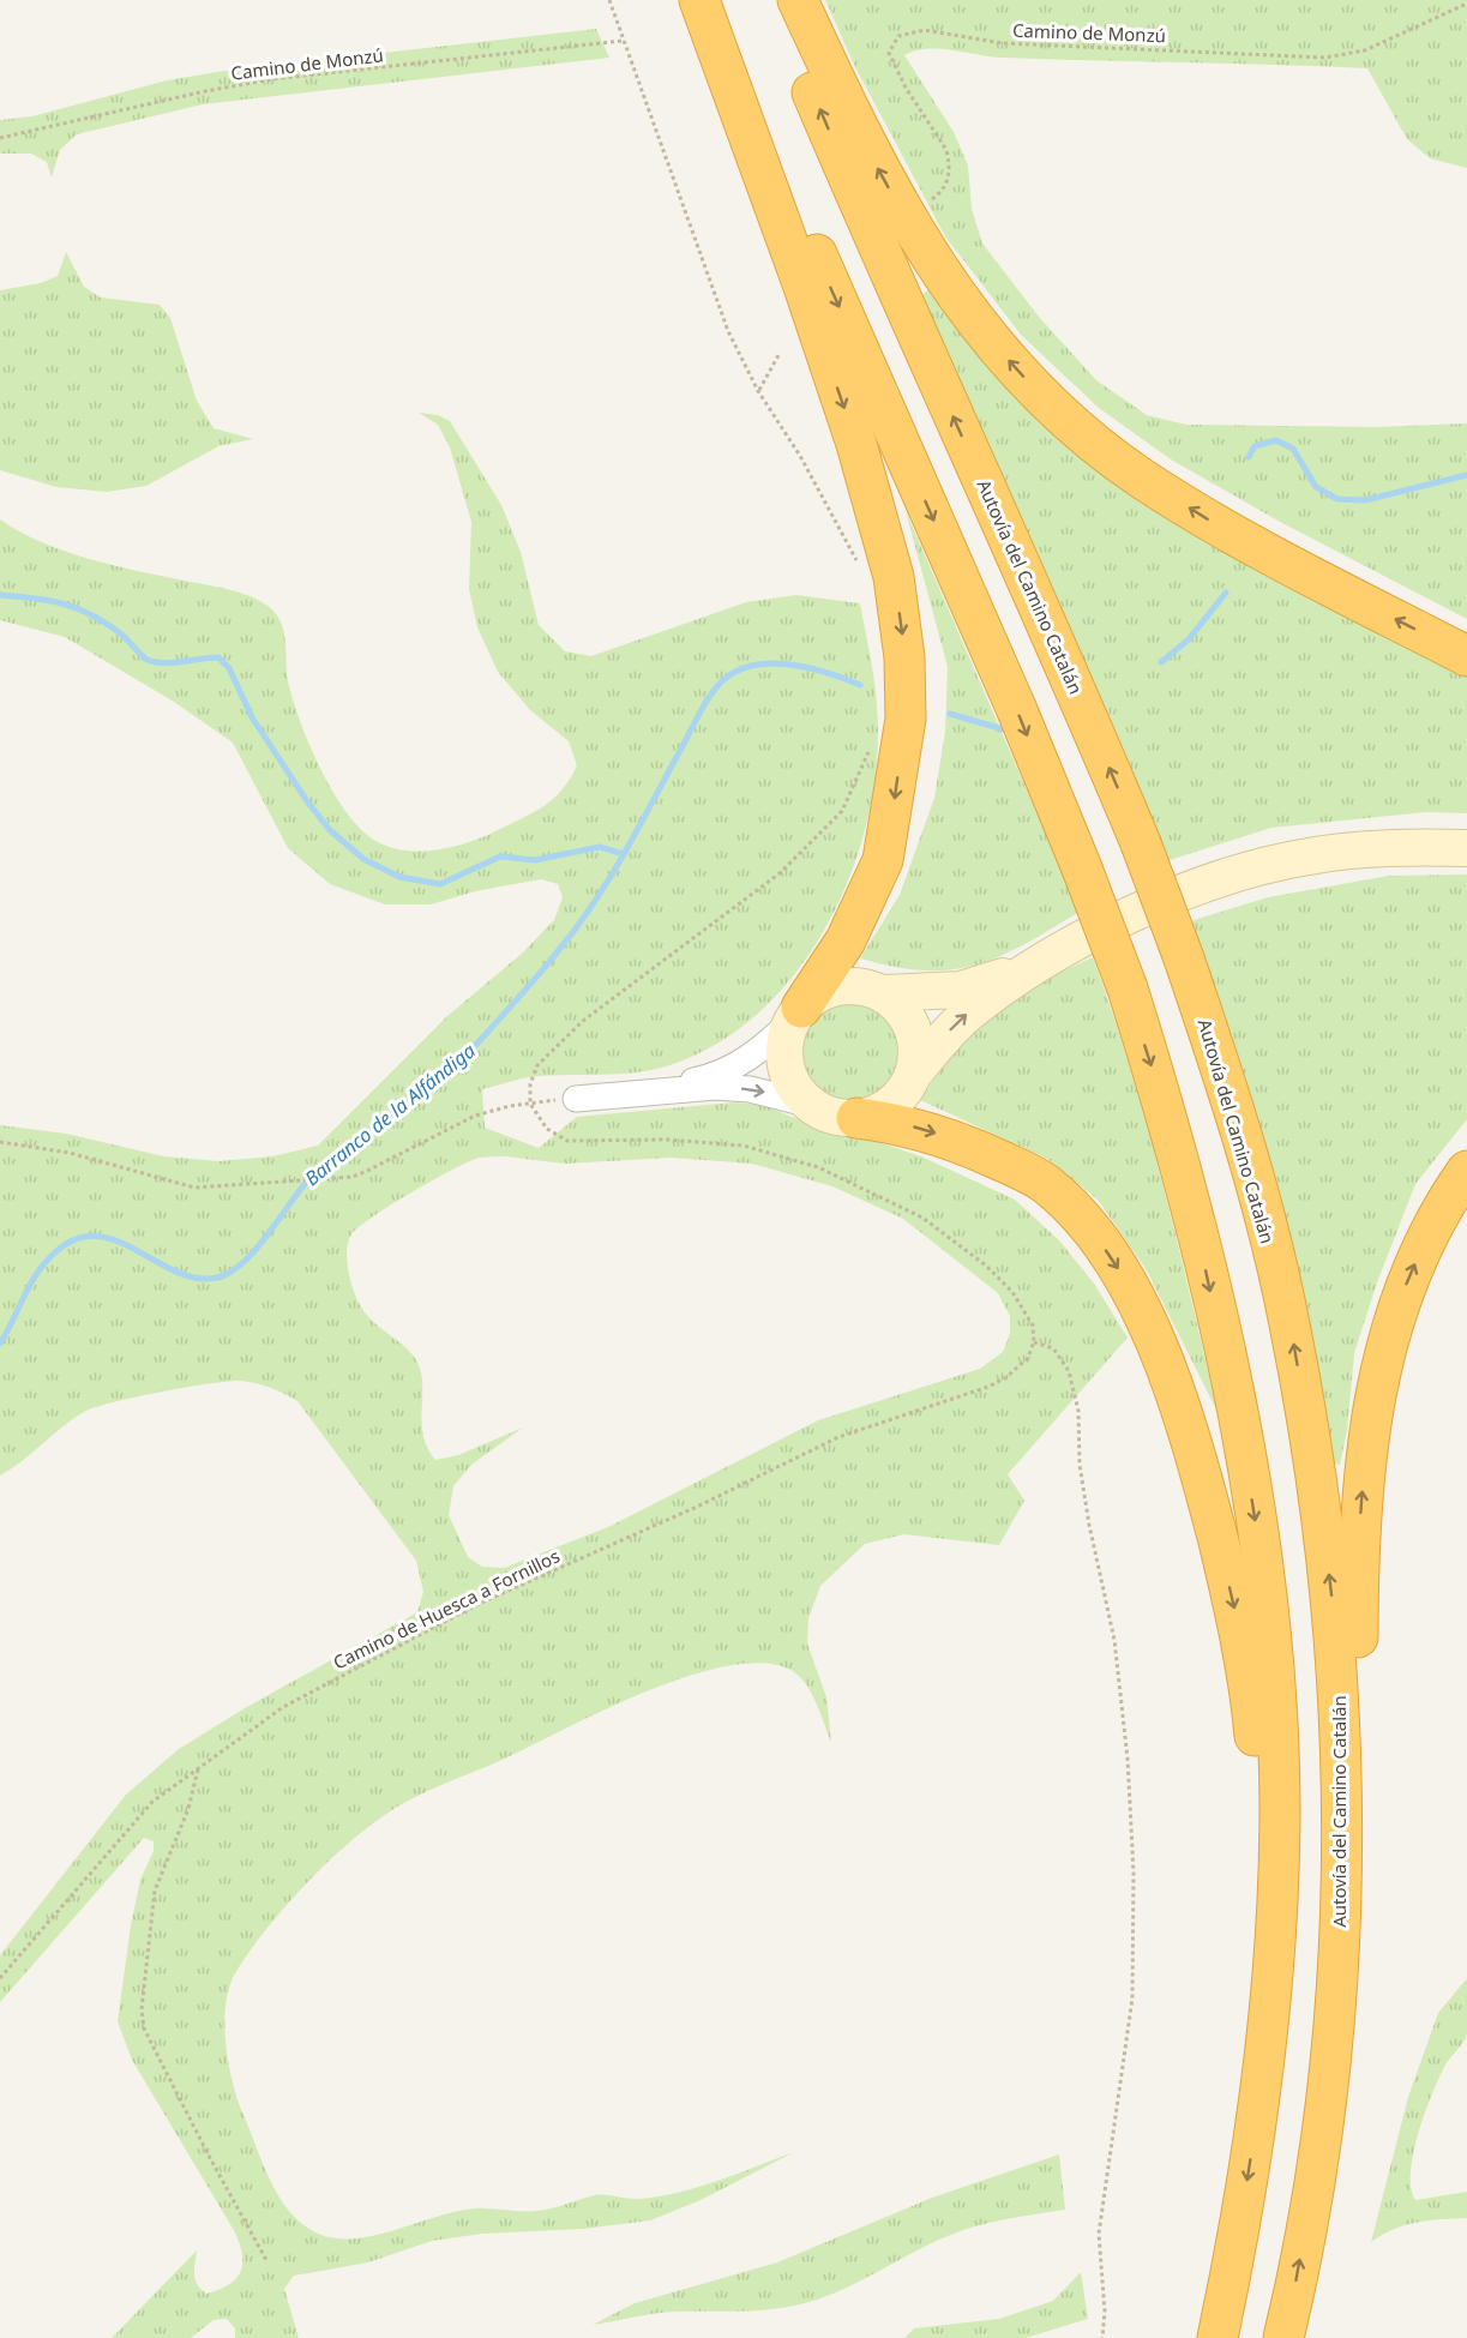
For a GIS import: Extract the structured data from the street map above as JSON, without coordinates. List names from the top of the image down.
{
  "streets": {
    "highway": ["Autovía del Camino Catalán"],
    "path": ["Camino de Monzú", "Camino de Huesca a Fornillos"]
  },
  "water": ["Barranco de la Alfándiga"]
}
